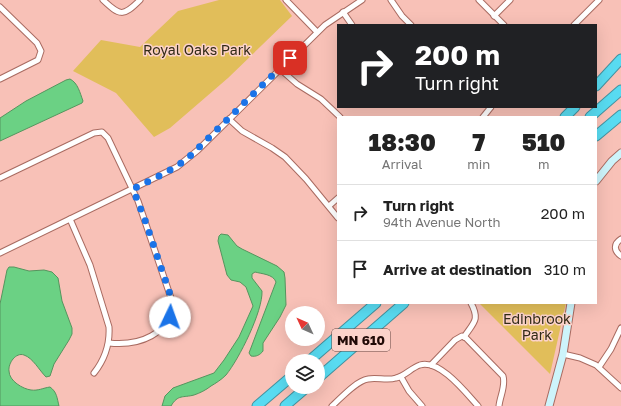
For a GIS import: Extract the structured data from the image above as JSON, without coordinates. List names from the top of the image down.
{
  "streets": {
    "highway": ["MN 610"]
  },
  "parks": ["Royal Oaks Park", "Edinbrook Park"],
  "north": "top left",
  "page": {
    "turn": ["200 m", "Turn right"],
    "eta": [
      "18:30",
      "Arrival",
      "7",
      "min",
      "510",
      "m"
    ],
    "list": [
      {
        "name": "Turn right",
        "note": "94th Avenue North",
        "value": "200 m"
      },
      {
        "name": "Arrive at destination",
        "value": "310 m"
      }
    ]
  }
}
